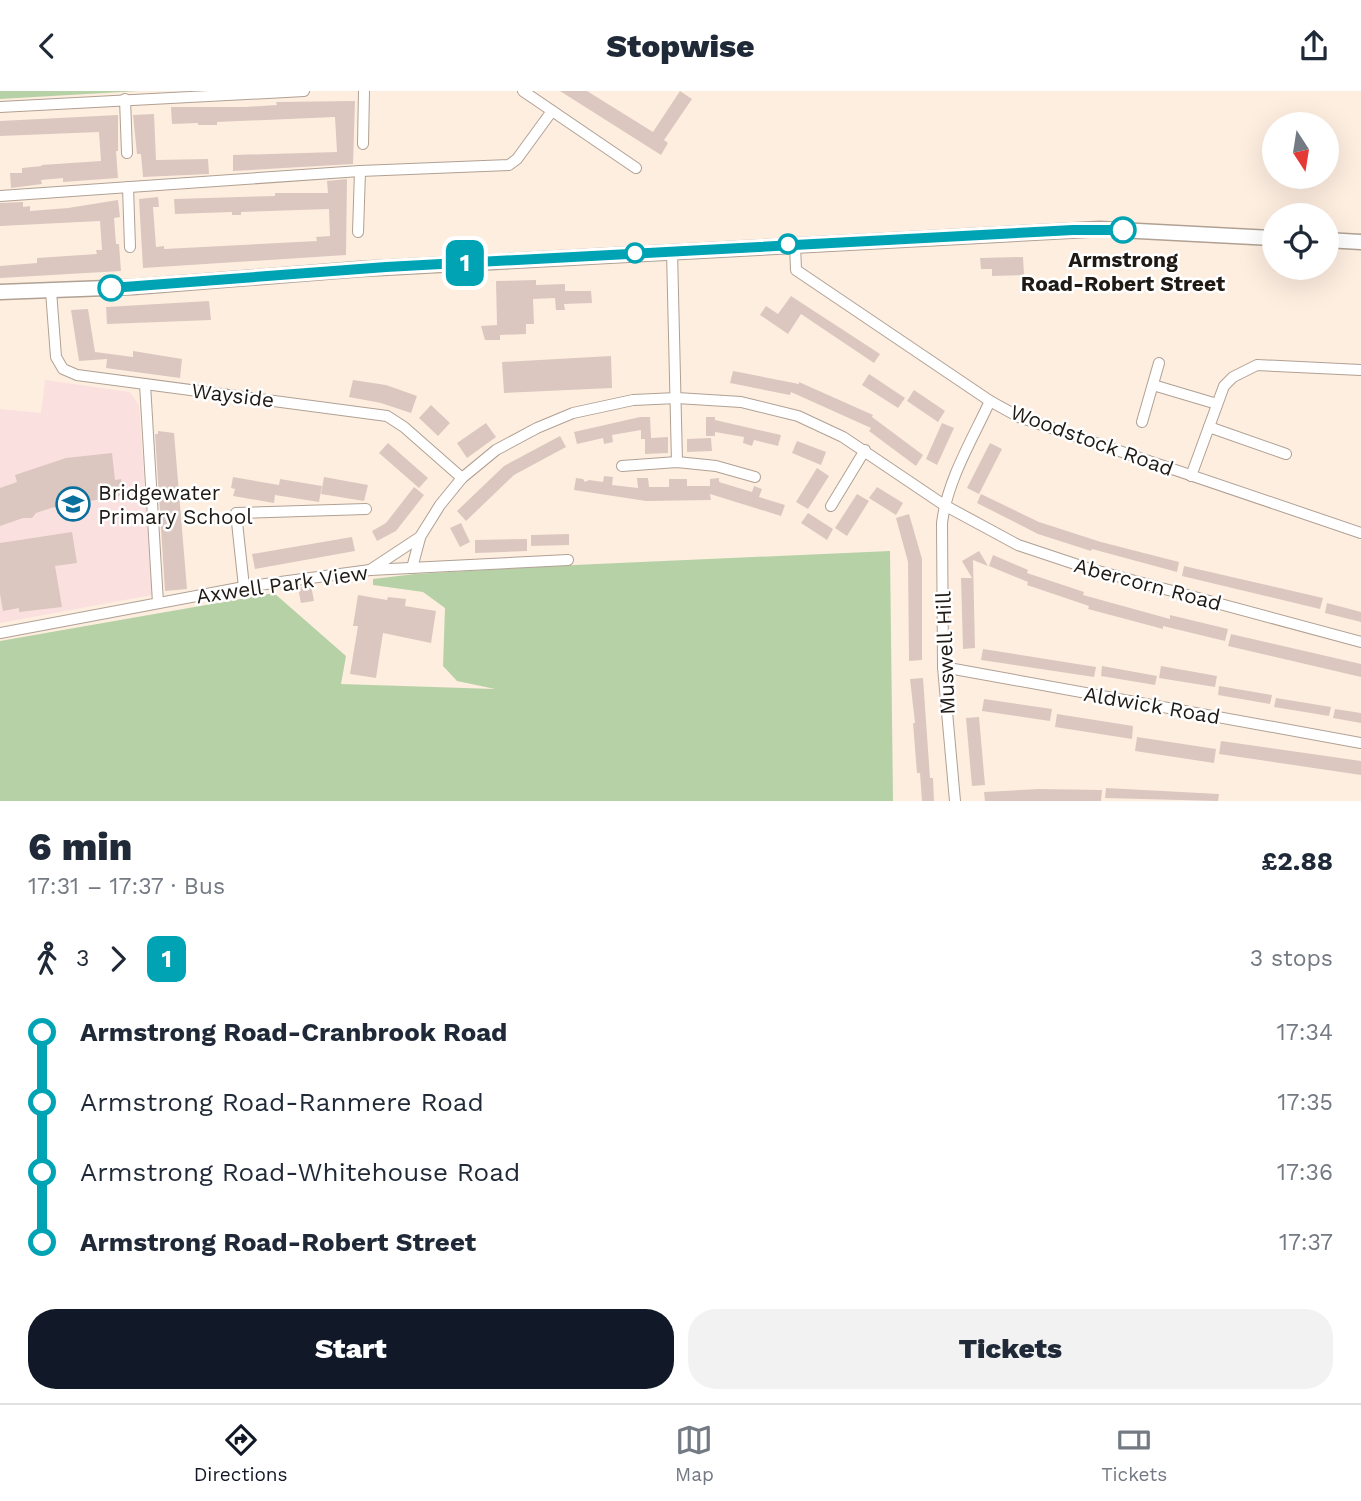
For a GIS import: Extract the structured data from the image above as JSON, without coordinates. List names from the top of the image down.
{
  "streets": {
    "street": [
      "Wayside",
      "Woodstock Road",
      "Axwell Park View",
      "Abercorn Road",
      "Muswell Hill",
      "Aldwick Road"
    ]
  },
  "crossings": [
    ["Wayside", "Abercorn Road"],
    ["Abercorn Road", "Muswell Hill"],
    ["Muswell Hill", "Aldwick Road"]
  ],
  "places": {
    "other": ["Armstrong Road-Robert Street"],
    "school or university": ["Bridgewater Primary School"]
  },
  "lines": ["bus line 1"],
  "north": "bottom",
  "page": {
    "header": "Stopwise",
    "on_map": "1",
    "heading": ["6 min", "17:31 – 17:37 · Bus", "£2.88"],
    "legs": ["3", "1", "3 stops"],
    "list": [
      {
        "name": "Armstrong Road-Cranbrook Road",
        "value": "17:34"
      },
      {
        "name": "Armstrong Road-Ranmere Road",
        "value": "17:35"
      },
      {
        "name": "Armstrong Road-Whitehouse Road",
        "value": "17:36"
      },
      {
        "name": "Armstrong Road-Robert Street",
        "value": "17:37"
      }
    ],
    "buttons": ["Start", "Tickets"],
    "tabs": ["Directions", "Map", "Tickets"]
  }
}
